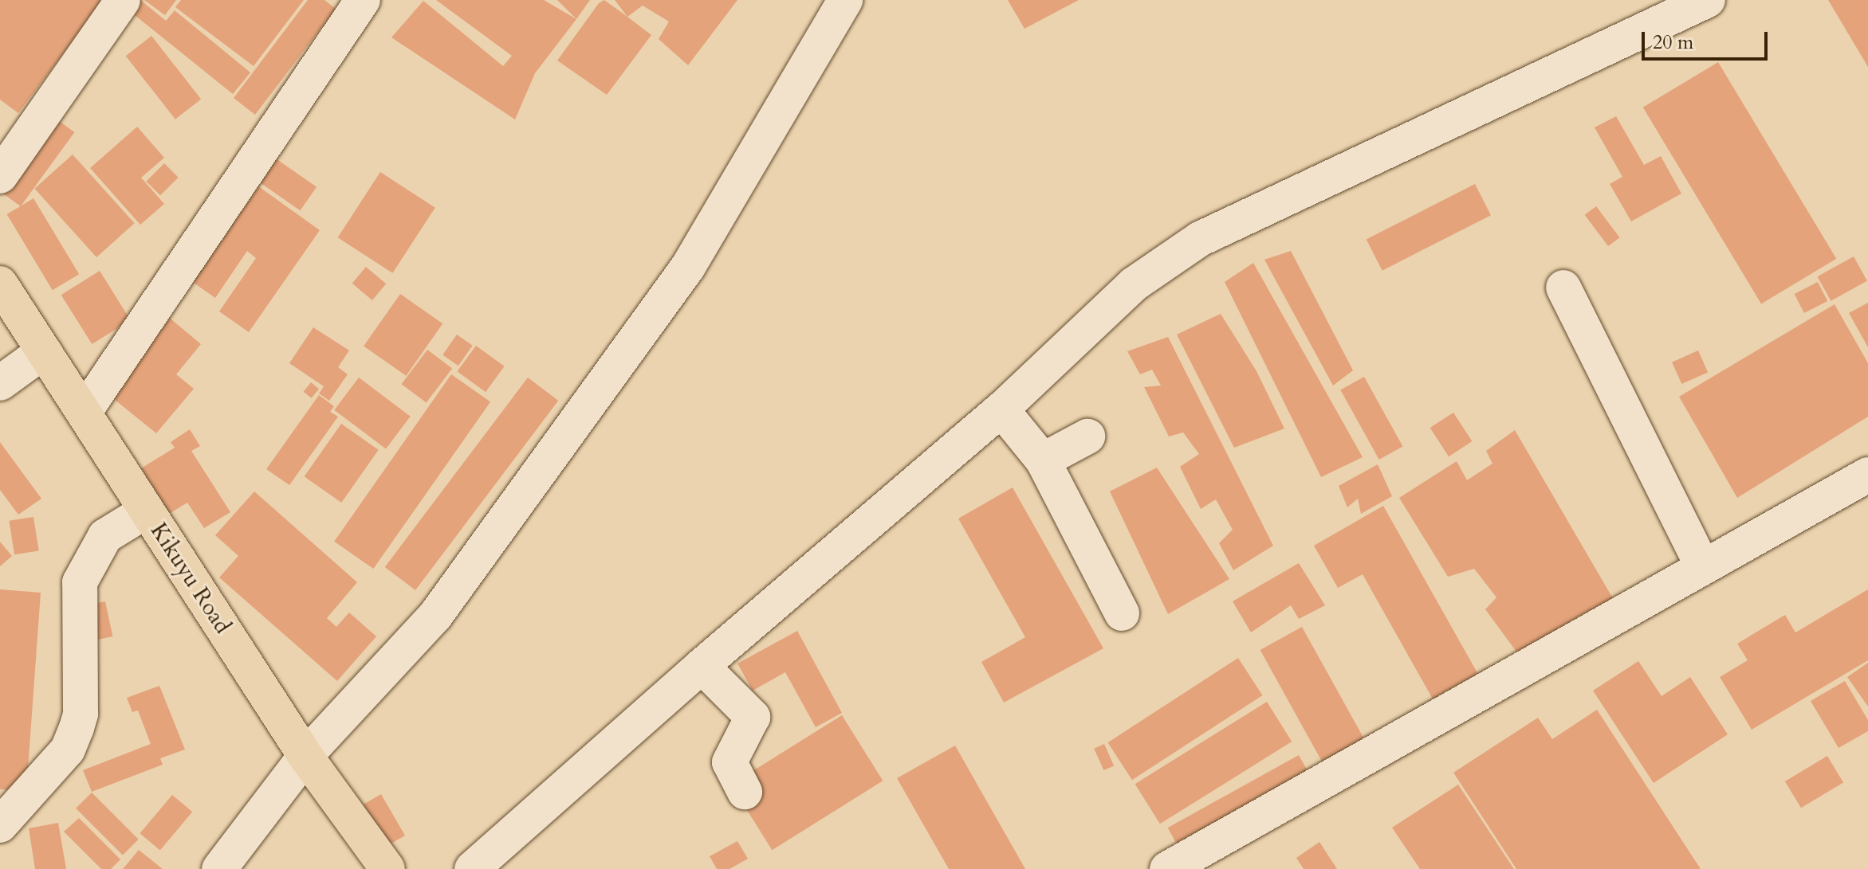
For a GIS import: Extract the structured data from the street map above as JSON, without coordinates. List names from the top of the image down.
{
  "streets": {
    "main road": ["Kikuyu Road"]
  },
  "scale_bar": "20 m"
}
